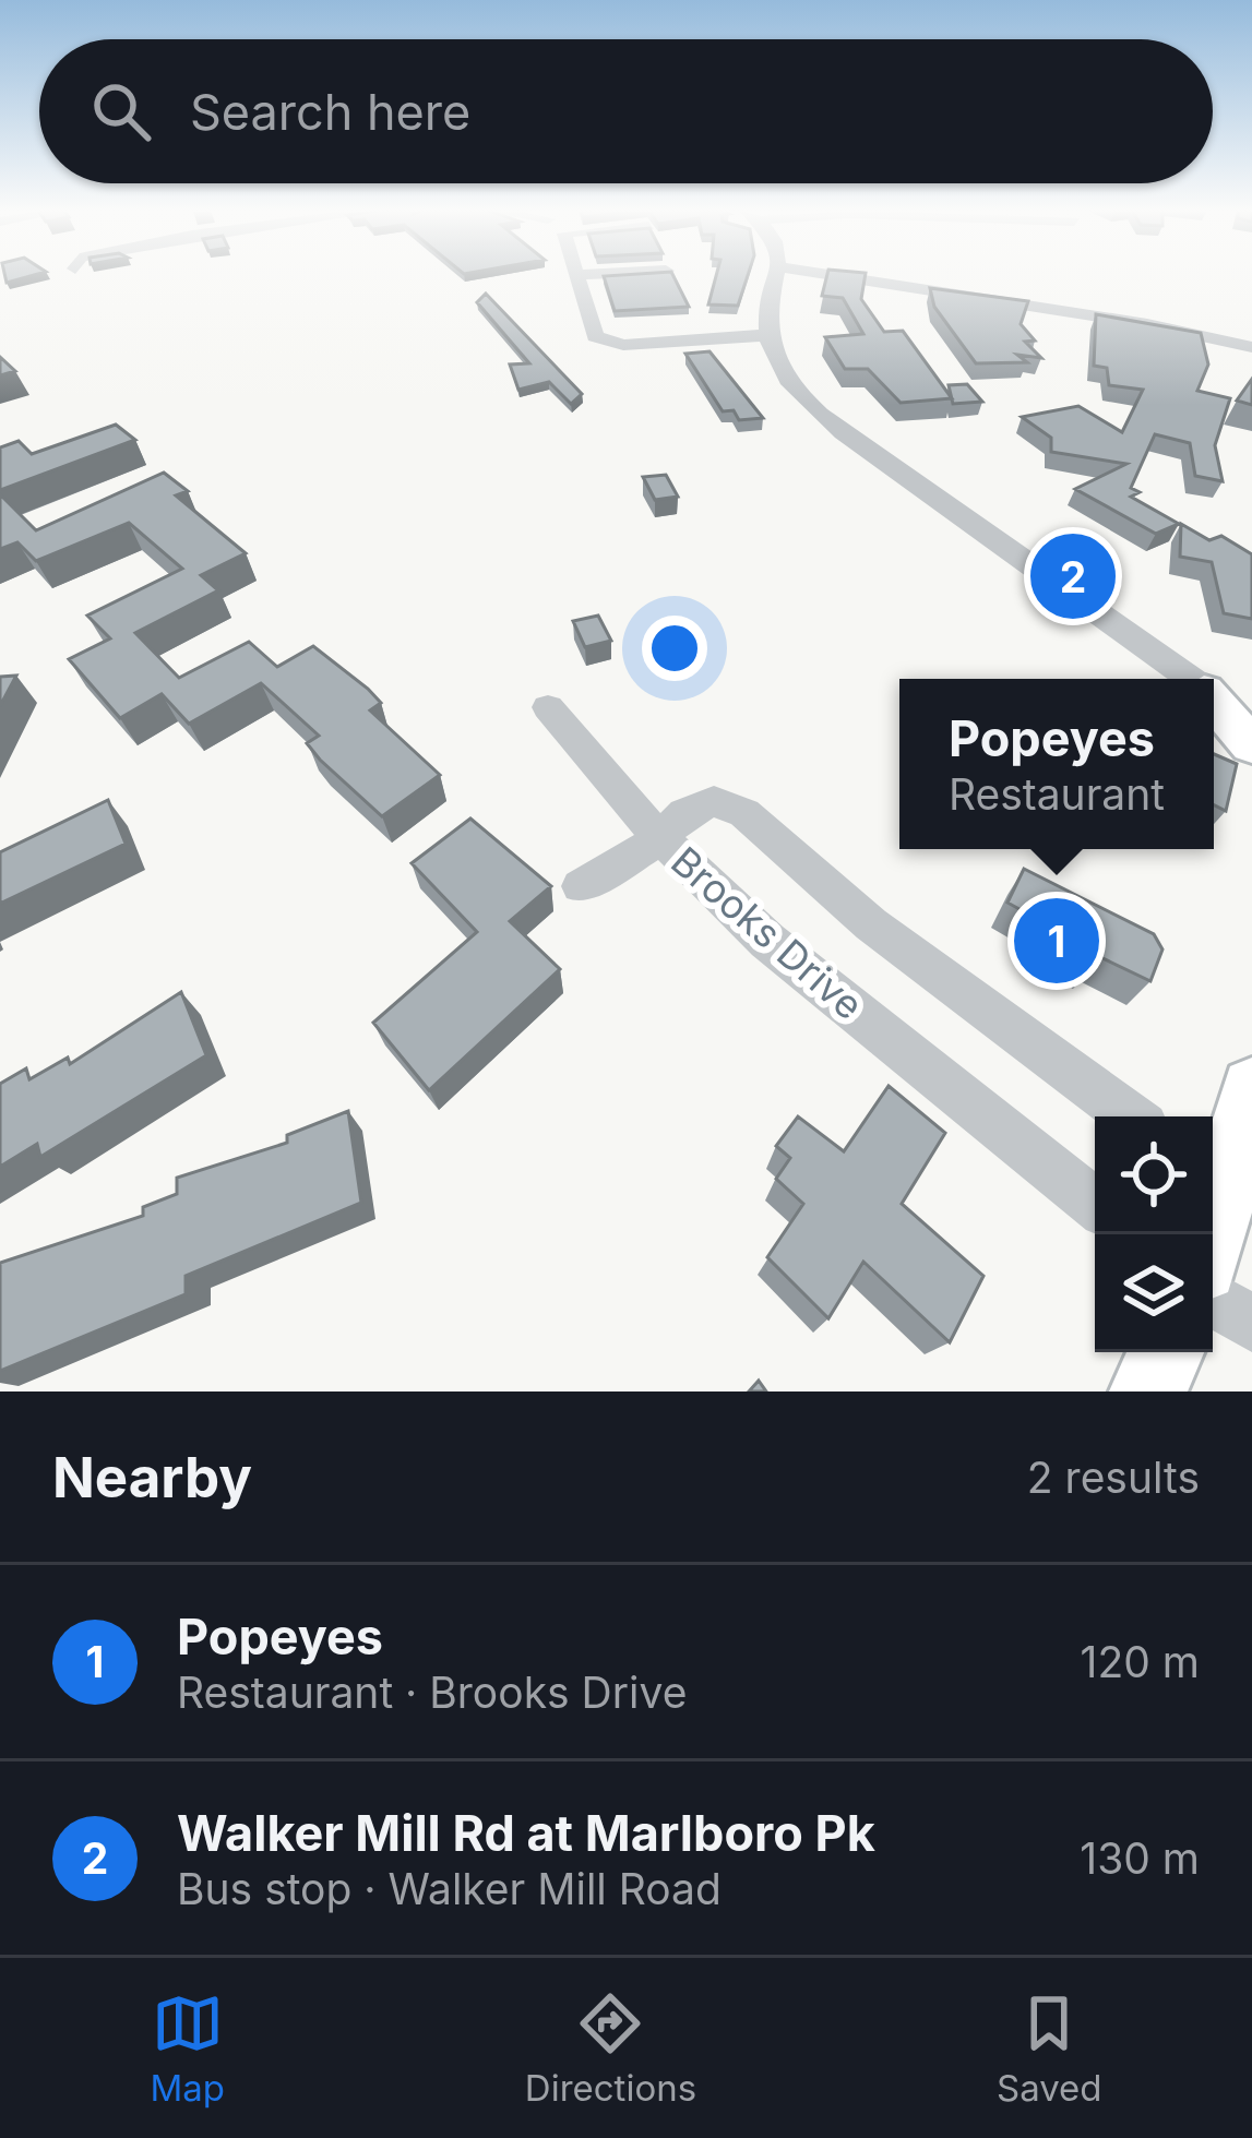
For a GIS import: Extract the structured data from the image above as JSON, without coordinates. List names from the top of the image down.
{
  "streets": {
    "street": ["Brooks Drive"]
  },
  "page": {
    "search": "Search here",
    "pins": ["2", "1"],
    "popup": ["Popeyes", "Restaurant"],
    "heading": ["Nearby", "2 results"],
    "list": [
      {
        "mark": "1",
        "name": "Popeyes",
        "note": "Restaurant · Brooks Drive",
        "value": "120 m"
      },
      {
        "mark": "2",
        "name": "Walker Mill Rd at Marlboro Pk",
        "note": "Bus stop · Walker Mill Road",
        "value": "130 m"
      }
    ],
    "nav": ["Map", "Directions", "Saved"]
  }
}
